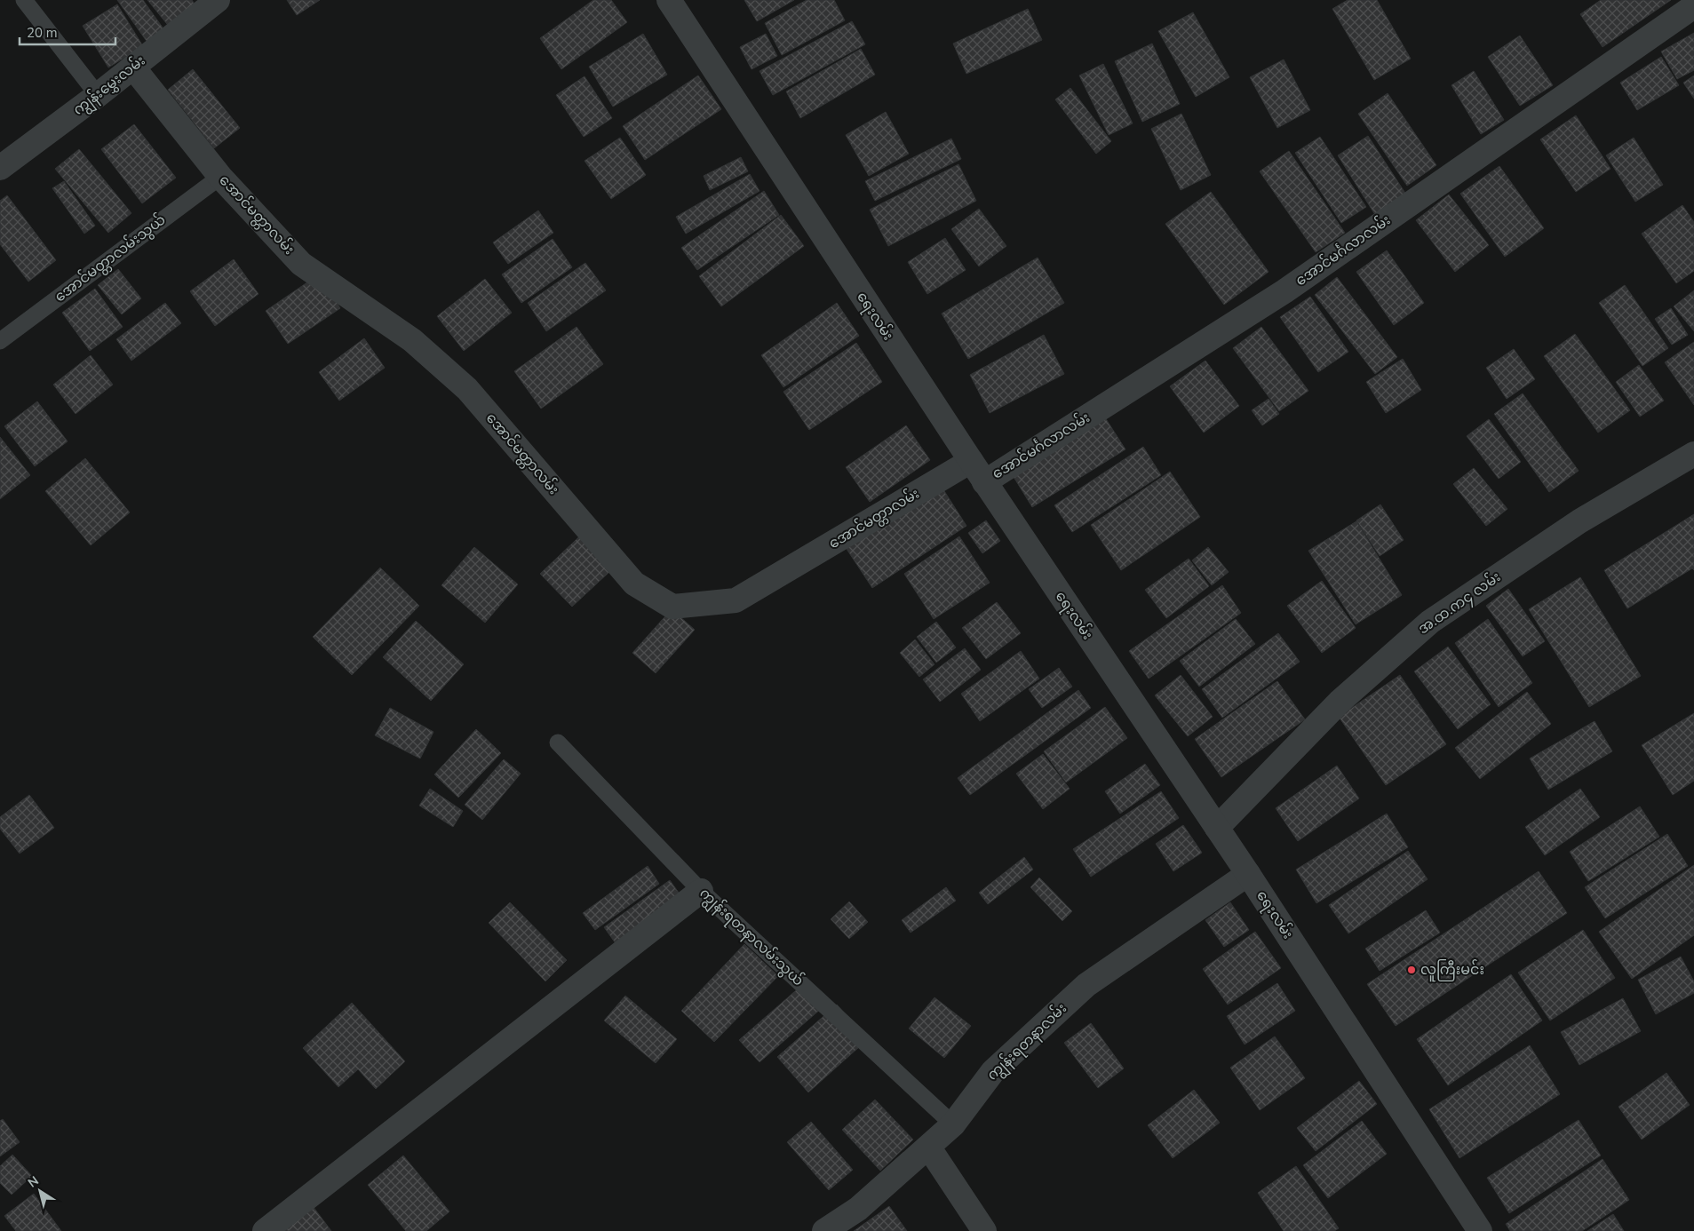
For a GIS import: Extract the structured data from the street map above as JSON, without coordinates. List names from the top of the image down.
{
  "streets": {
    "street": [
      "ကျွန်းမွှေးလမ်း",
      "အောင်မတ္တာလမ်း",
      "အောင်မင်္ဂလာလမ်း",
      "ရေးလမ်း",
      "အ.ထ.က၄ လမ်း",
      "ကျွန်းရတနာလမ်း"
    ],
    "lane": ["အောင်မတ္တာလမ်းသွယ်", "ကျွန်းရတနာလမ်းသွယ်"]
  },
  "crossings": [
    ["ကျွန်းမွှေးလမ်း", "အောင်မတ္တာလမ်း"],
    ["အောင်မတ္တာလမ်း", "အောင်မတ္တာလမ်းသွယ်"],
    ["အောင်မတ္တာလမ်း", "ရေးလမ်း"],
    ["အောင်မင်္ဂလာလမ်း", "ရေးလမ်း"],
    ["ရေးလမ်း", "အ.ထ.က၄ လမ်း"],
    ["ရေးလမ်း", "ကျွန်းရတနာလမ်း"],
    ["ကျွန်းရတနာလမ်းသွယ်", "ကျွန်းရတနာလမ်း"]
  ],
  "places": ["လူကြီးမင်း"],
  "scale_bar": "20 m",
  "north": "top left"
}
